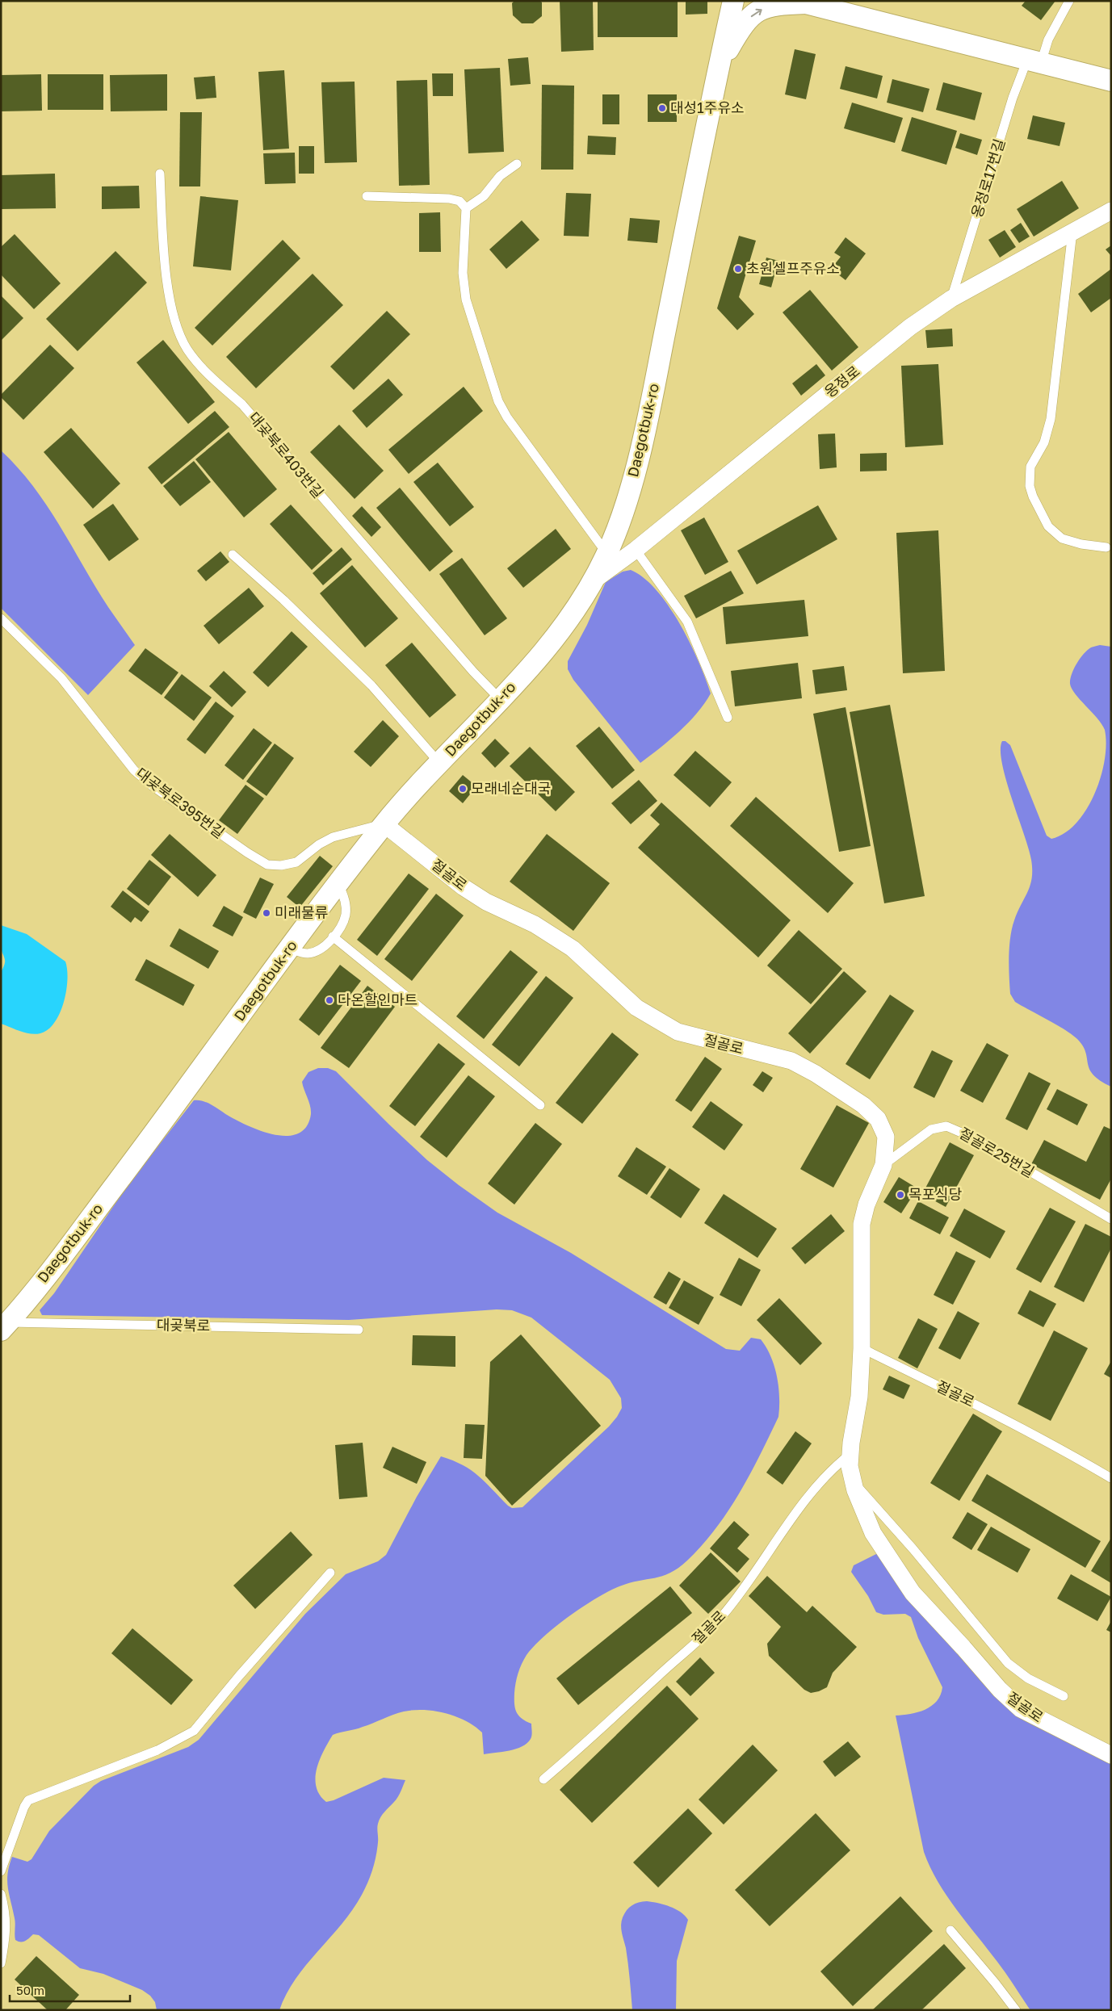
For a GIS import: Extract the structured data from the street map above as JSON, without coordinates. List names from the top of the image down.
{
  "streets": {
    "street": ["옹정로", "Daegotbuk-ro", "절골로"],
    "lane": [
      "옹정로17번길",
      "대곶북로403번길",
      "대곶북로395번길",
      "절골로25번길",
      "대곶북로"
    ]
  },
  "crossings": [
    ["옹정로17번길", "옹정로"],
    ["옹정로", "Daegotbuk-ro"],
    ["Daegotbuk-ro", "대곶북로403번길"],
    ["Daegotbuk-ro", "대곶북로395번길"],
    ["Daegotbuk-ro", "절골로"],
    ["Daegotbuk-ro", "대곶북로"],
    ["대곶북로395번길", "절골로"],
    ["절골로", "절골로25번길"]
  ],
  "places": [
    "대성1주유소",
    "초원셀프주유소",
    "모래네순대국",
    "미래물류",
    "다온할인마트",
    "목포식당"
  ],
  "scale_bar": "50 m"
}
